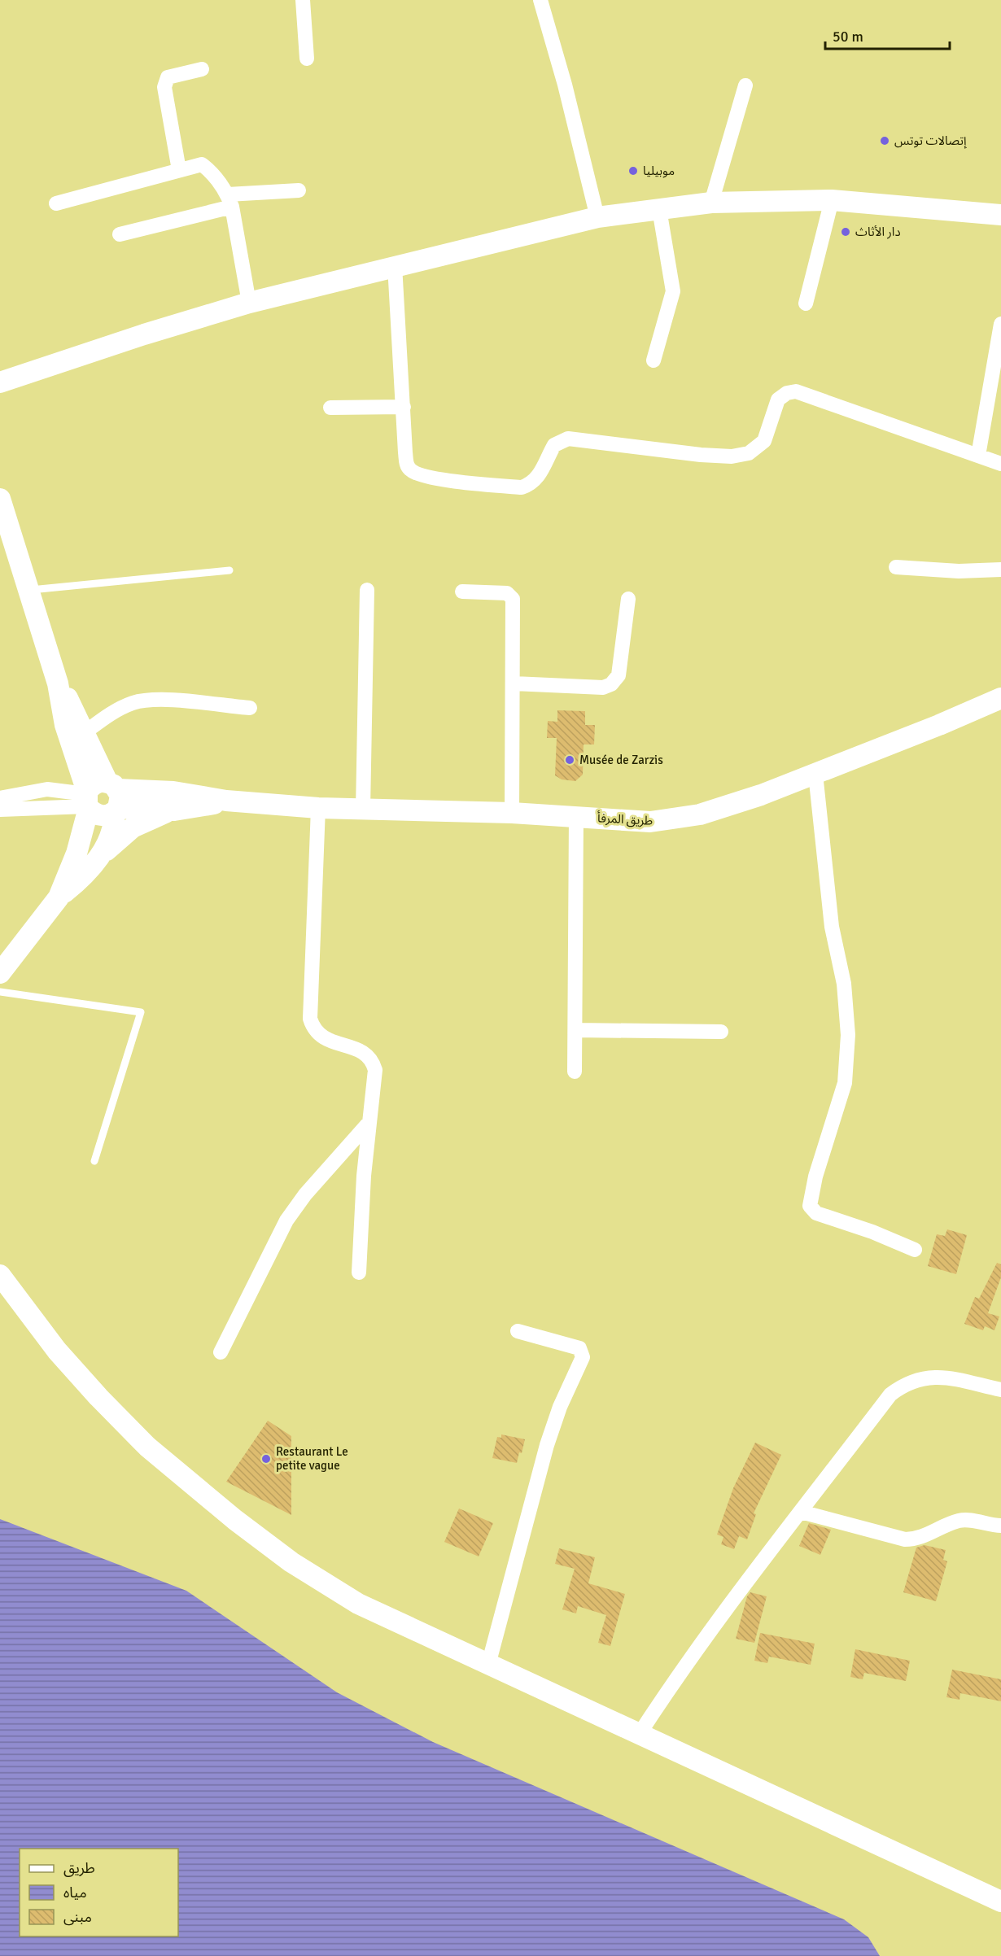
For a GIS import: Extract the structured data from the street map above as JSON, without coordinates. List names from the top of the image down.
{
  "streets": {
    "street": ["طريق المرفأ"]
  },
  "places": [
    "إتصالات توتس",
    "موبيليا",
    "دار الأثاث",
    "Musée de Zarzis",
    "Restaurant Le petite vague"
  ],
  "legend": ["طريق", "مياه", "مبنى"],
  "scale_bar": "50 m"
}
